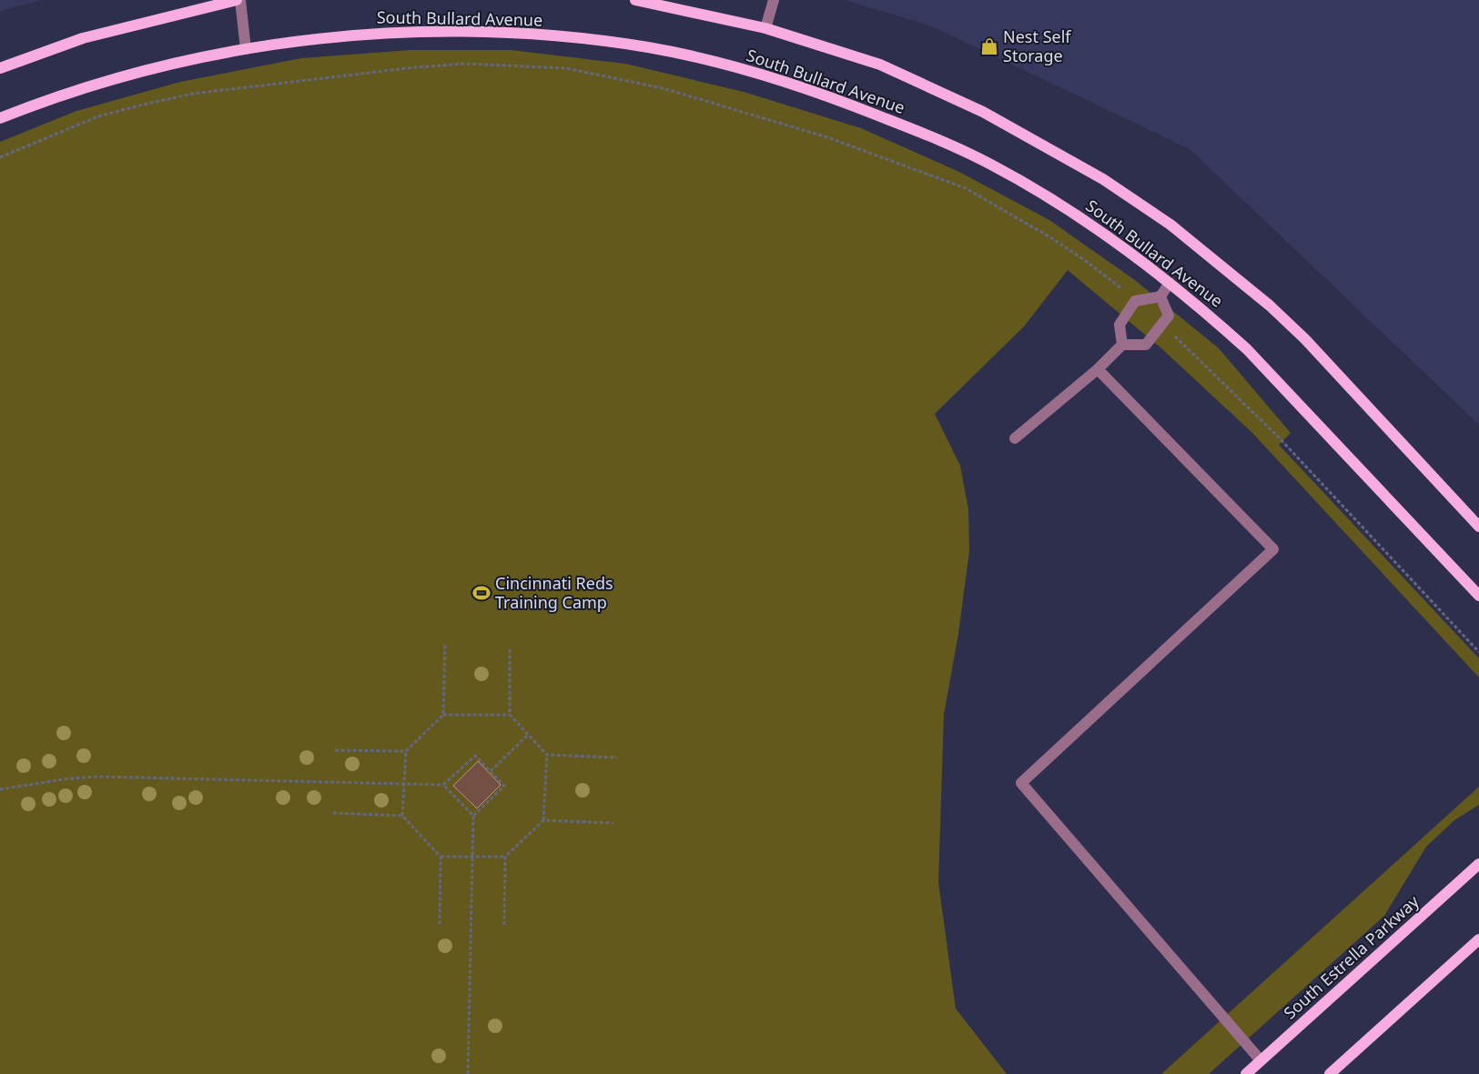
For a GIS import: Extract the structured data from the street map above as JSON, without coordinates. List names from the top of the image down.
{
  "streets": {
    "main road": ["South Bullard Avenue", "South Estrella Parkway"]
  },
  "places": {
    "shop": ["Nest Self Storage"],
    "sports": ["Cincinnati Reds Training Camp"]
  }
}
